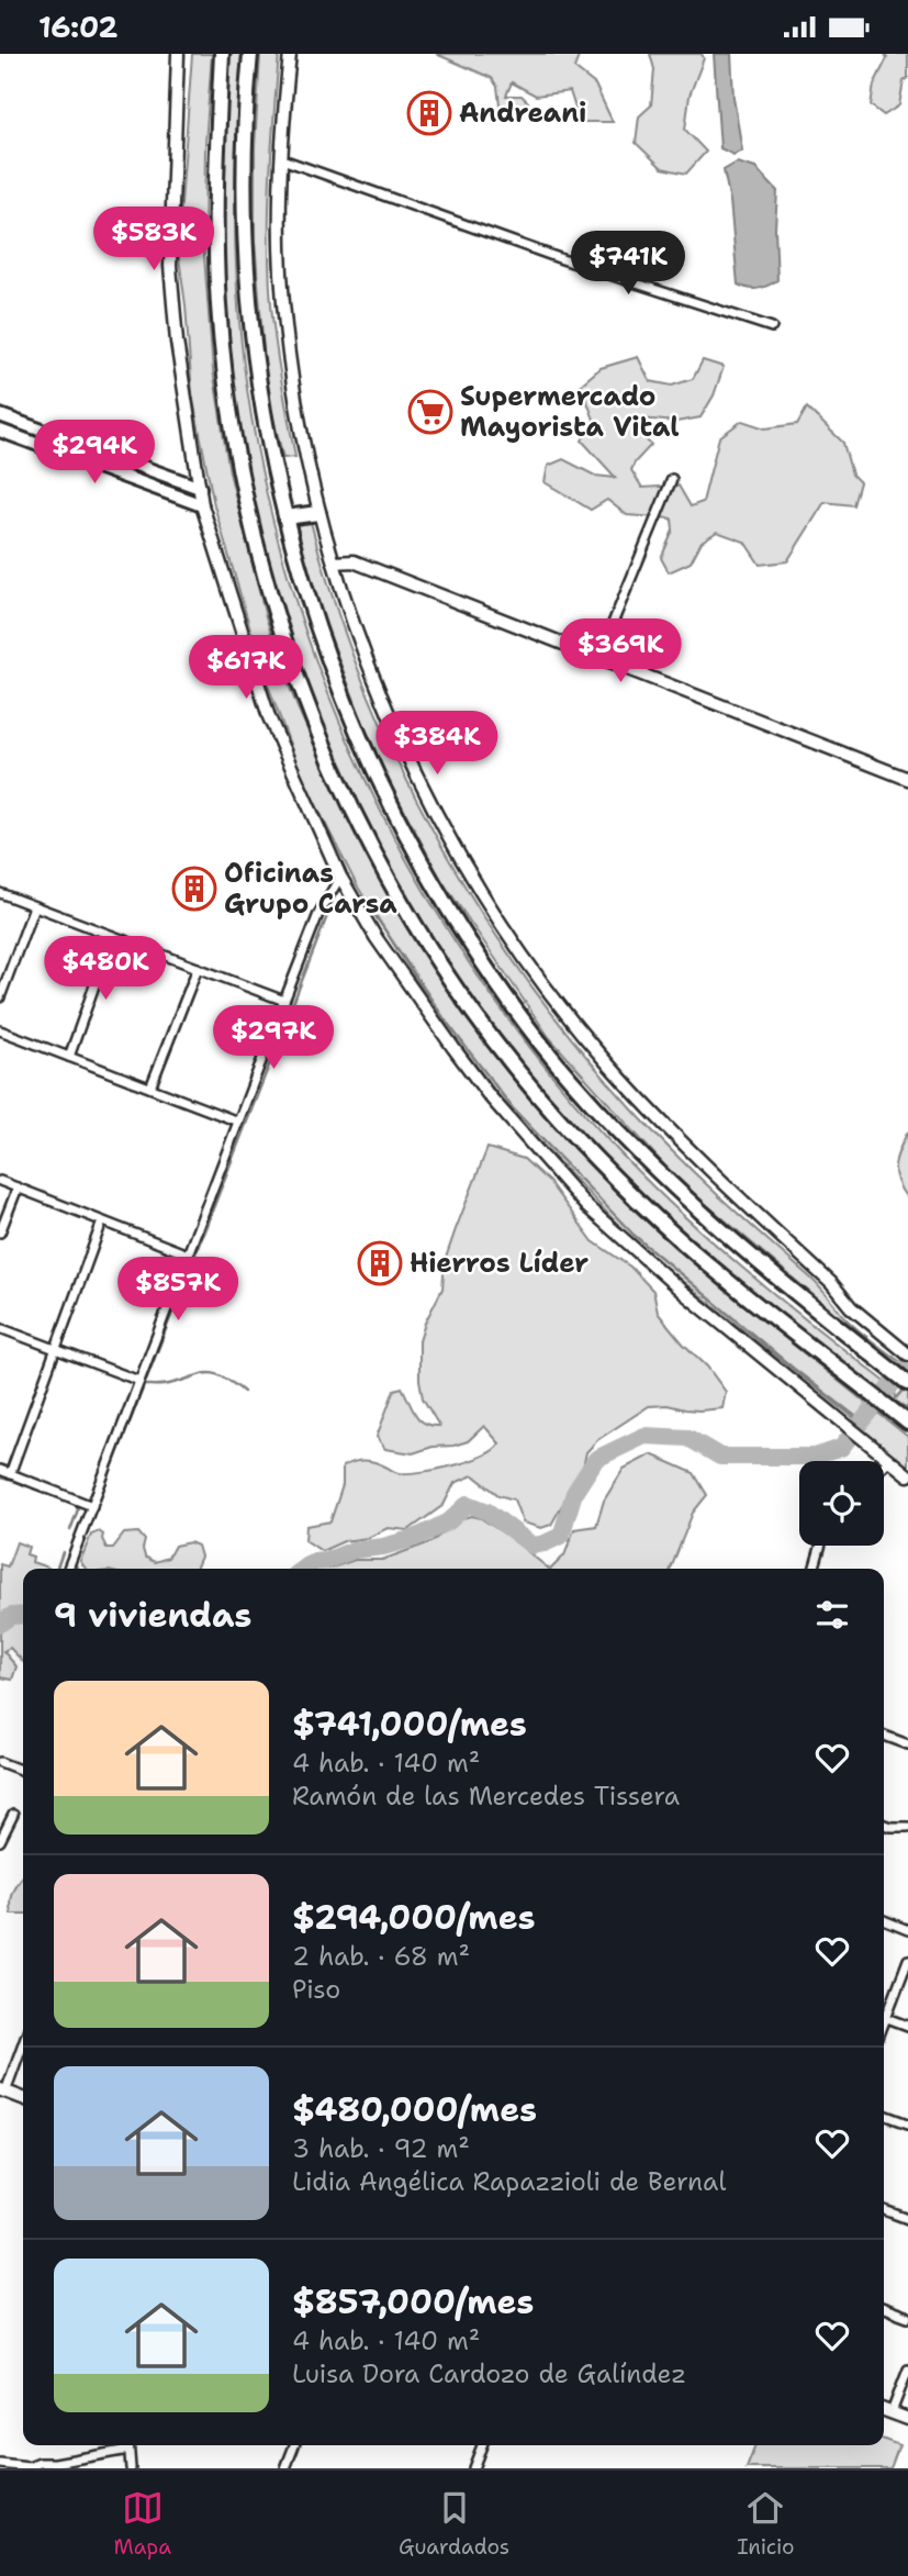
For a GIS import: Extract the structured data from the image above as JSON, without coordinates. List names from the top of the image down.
{
  "places": {
    "building": ["Andreani", "Oficinas Grupo Carsa", "Hierros Líder"],
    "supermarket": ["Supermercado Mayorista Vital"]
  },
  "page": {
    "status": "16:02",
    "price": [
      "$583K",
      "$741K",
      "$294K",
      "$369K",
      "$617K",
      "$384K",
      "$480K",
      "$297K",
      "$857K"
    ],
    "heading": "9 viviendas",
    "list": [
      {
        "name": "$741,000/mes",
        "note": "4 hab. · 140 m² · Ramón de las Mercedes Tissera"
      },
      {
        "name": "$294,000/mes",
        "note": "2 hab. · 68 m² · Piso"
      },
      {
        "name": "$480,000/mes",
        "note": "3 hab. · 92 m² · Lidia Angélica Rapazzioli de Bernal"
      },
      {
        "name": "$857,000/mes",
        "note": "4 hab. · 140 m² · Luisa Dora Cardozo de Galíndez"
      }
    ],
    "tabs": ["Mapa", "Guardados", "Inicio"]
  }
}
